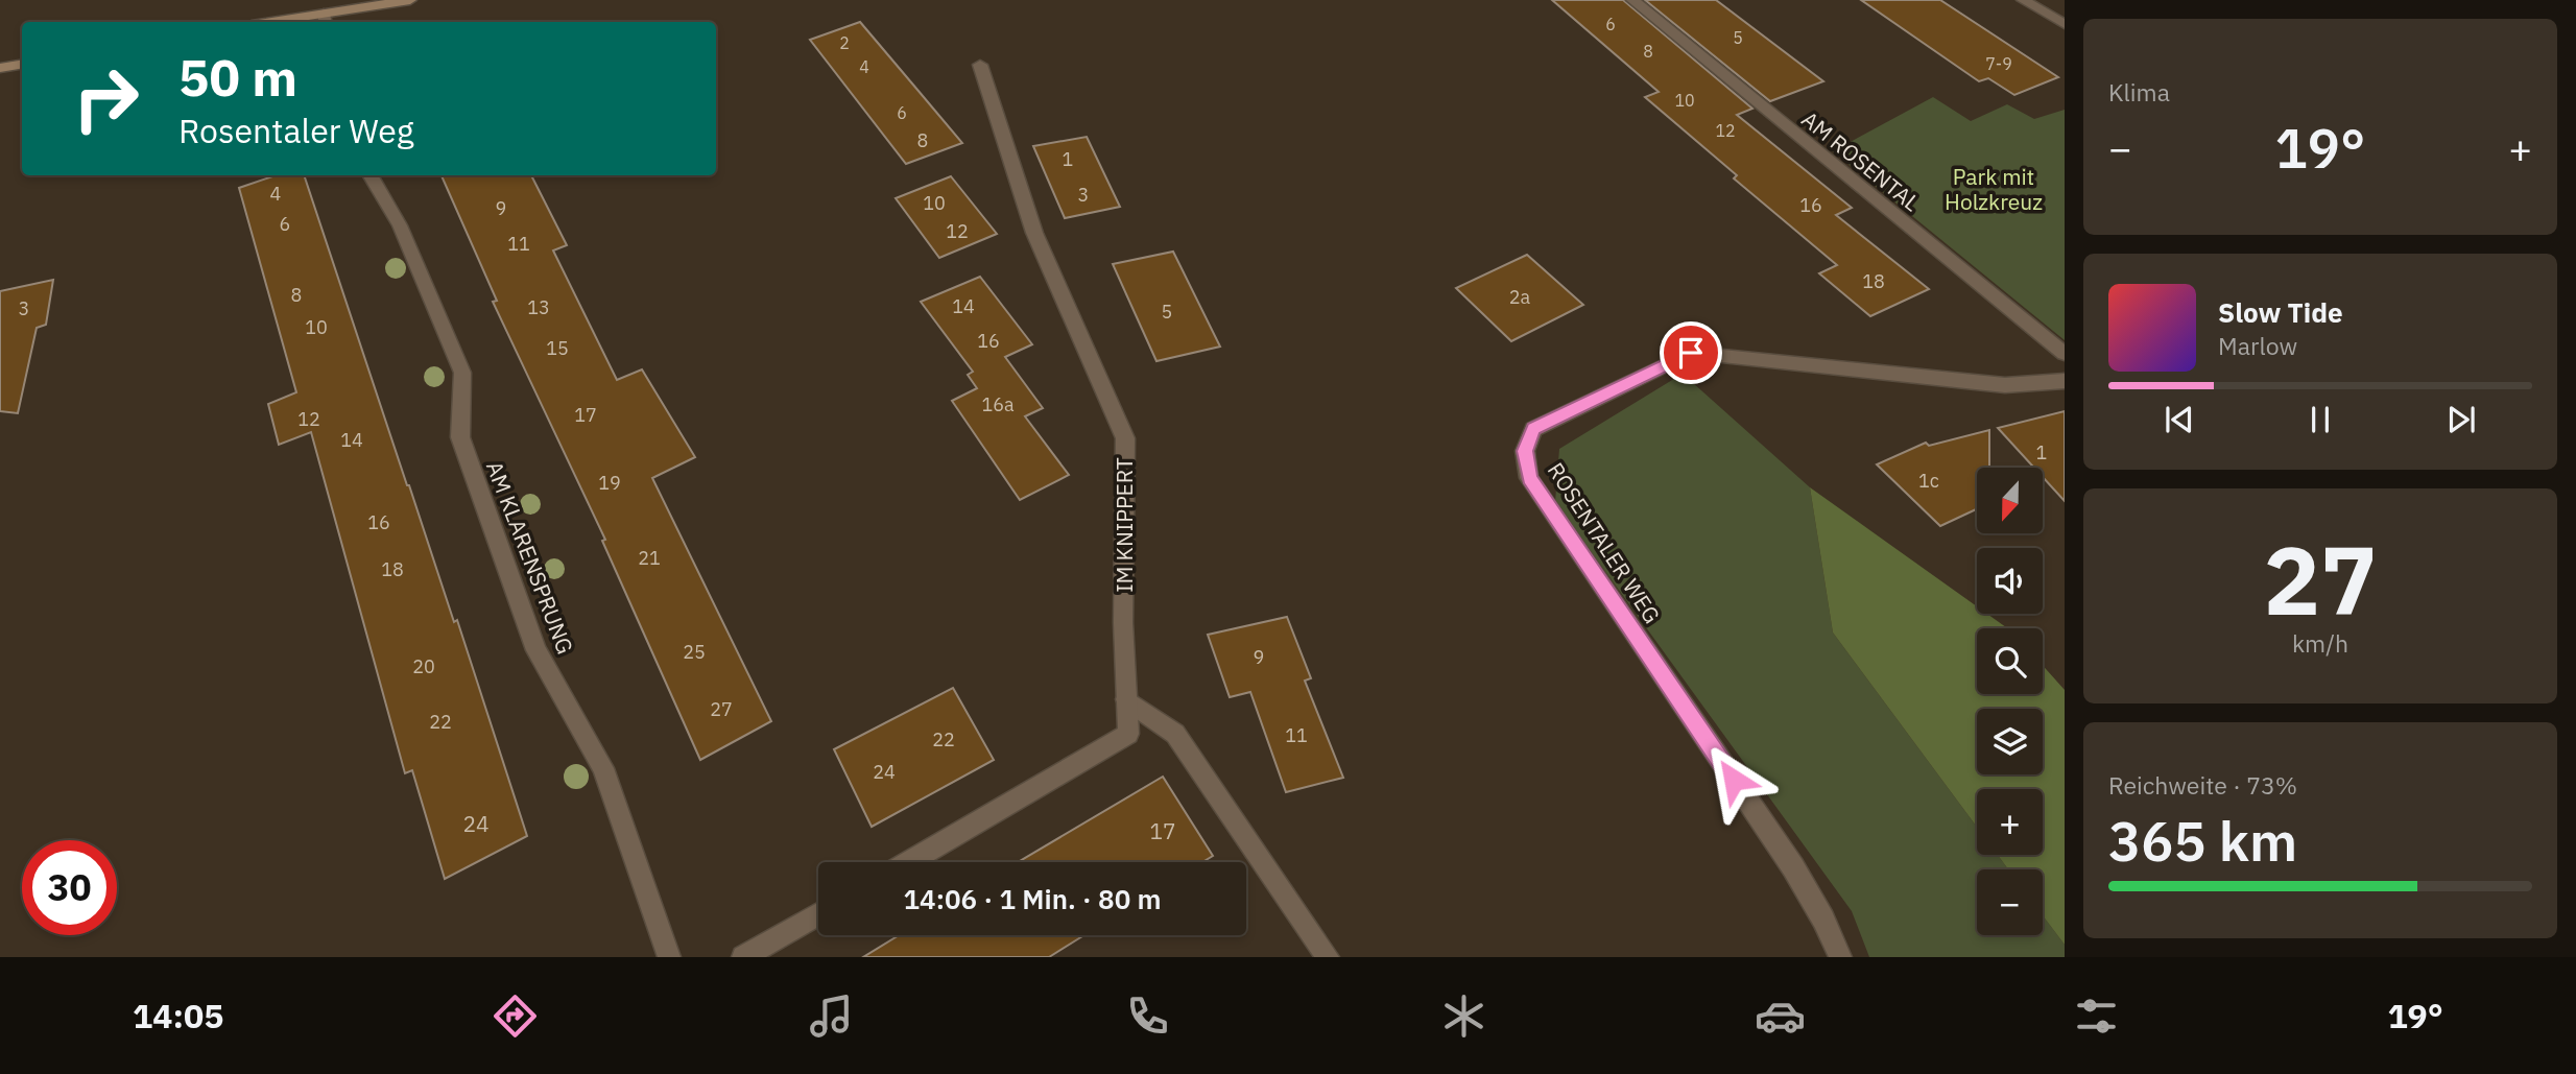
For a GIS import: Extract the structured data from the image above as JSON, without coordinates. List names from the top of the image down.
{
  "streets": {
    "street": [
      "AM ROSENTAL",
      "IM KNIPPERT",
      "ROSENTALER WEG",
      "AM KLARENSPRUNG"
    ]
  },
  "parks": ["Park mit Holzkreuz"],
  "house_numbers": [
    "6",
    "5",
    "2",
    "8",
    "7-9",
    "4",
    "10",
    "6",
    "12",
    "8",
    "1",
    "4",
    "3",
    "10",
    "16",
    "9",
    "6",
    "12",
    "11",
    "18",
    "8",
    "2a",
    "14",
    "13",
    "3",
    "5",
    "10",
    "16",
    "15",
    "16a",
    "17",
    "12",
    "14",
    "1",
    "1c",
    "19",
    "16",
    "21",
    "18",
    "25",
    "9",
    "20",
    "27",
    "22",
    "11",
    "22",
    "24",
    "24",
    "17"
  ],
  "north": "bottom",
  "page": {
    "tile": [
      "Klima",
      ["27", "km/h"],
      ["Reichweite · 73%", "365 km"]
    ],
    "turn": ["50 m", "Rosentaler Weg"],
    "heat": ["−", "19°", "+"],
    "song": ["Slow Tide", "Marlow"],
    "map_buttons": ["+", "−"],
    "limit": "30",
    "trip": "14:06 · 1 Min. · 80 m",
    "tabs": ["14:05", "19°"]
  }
}
